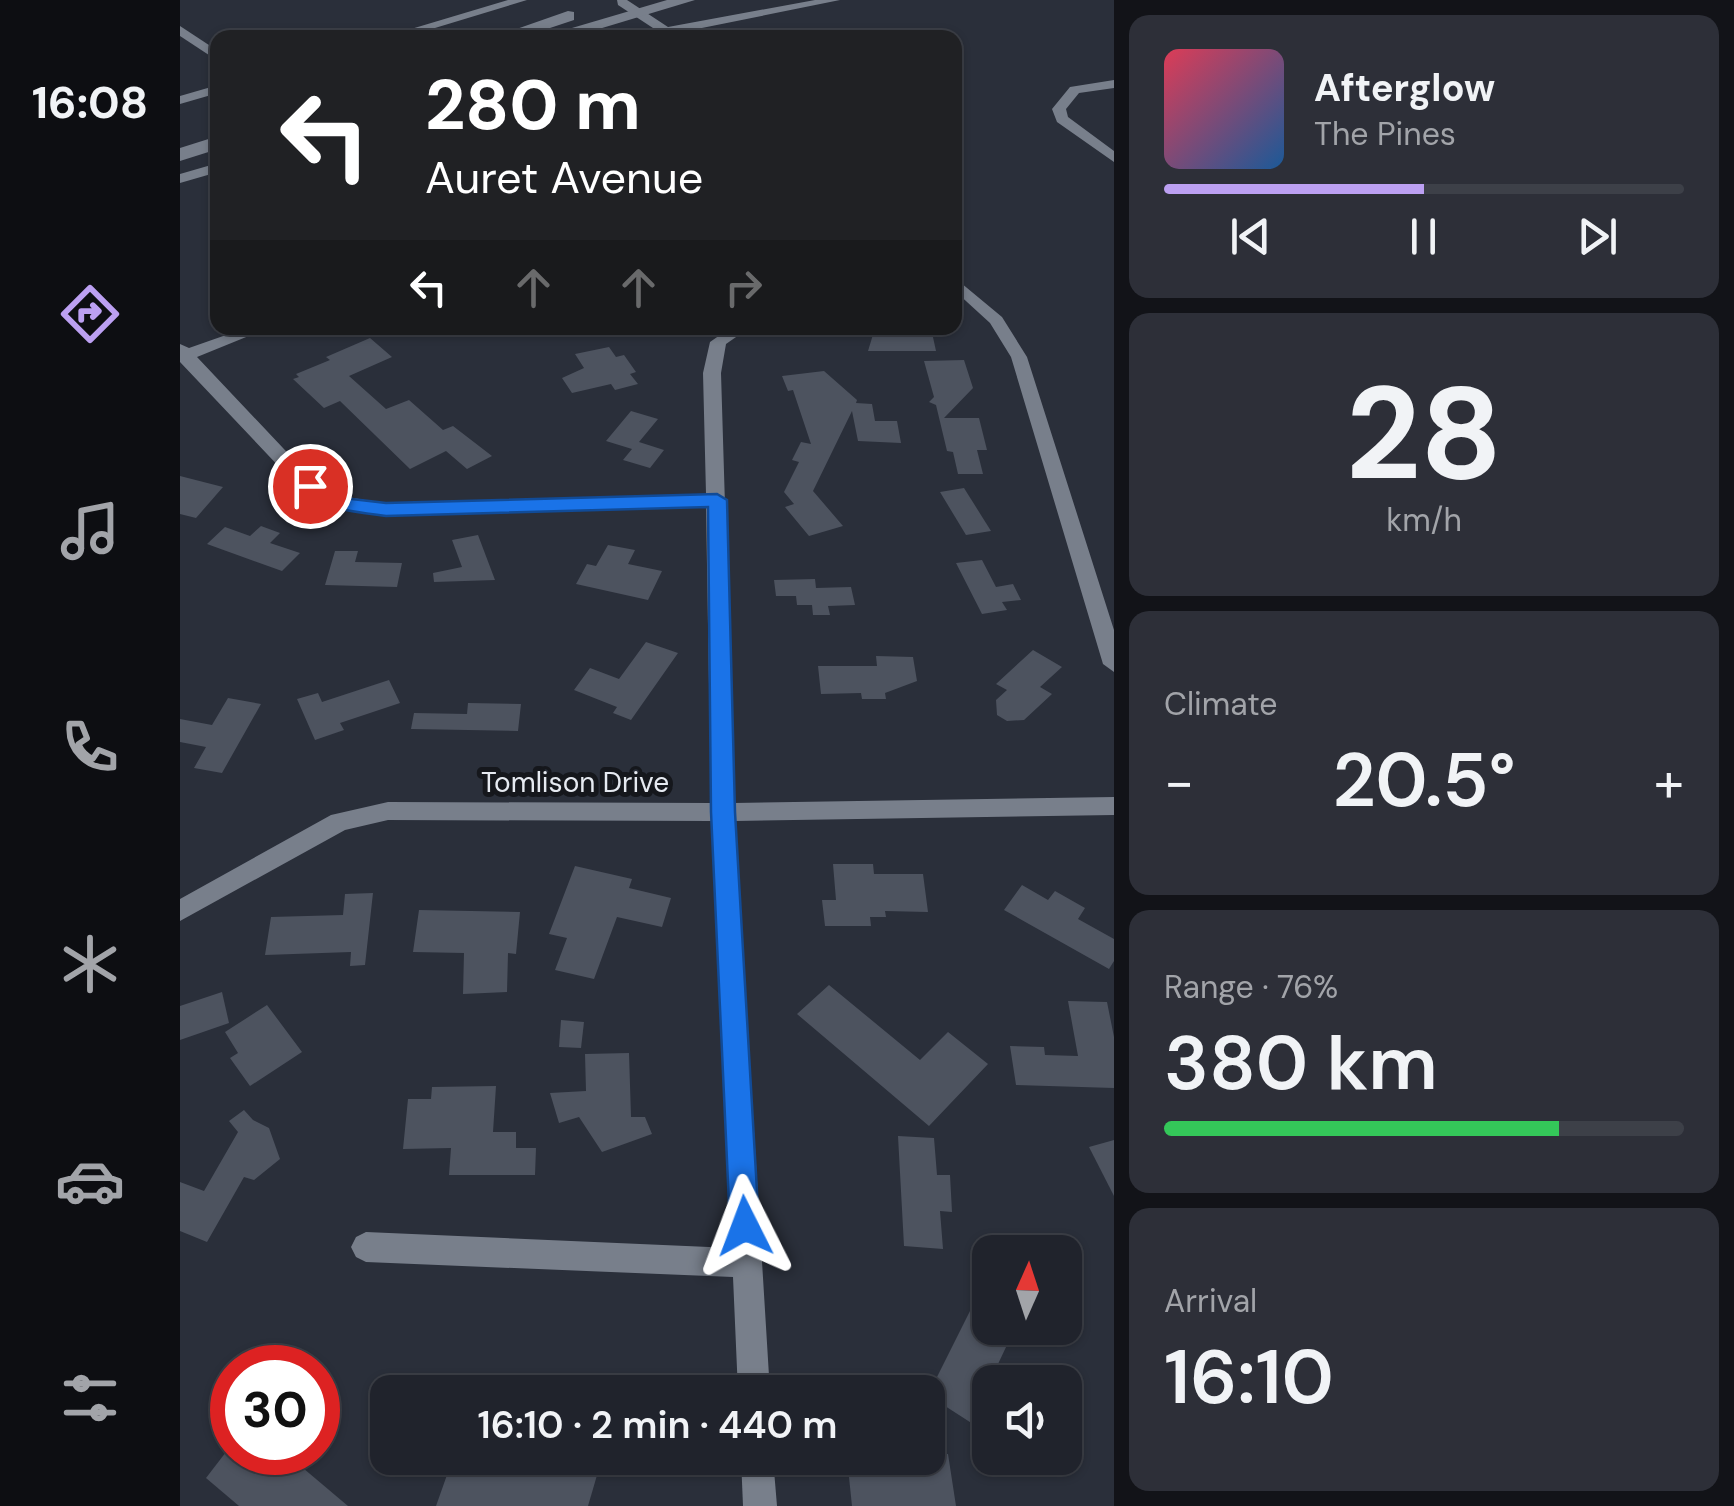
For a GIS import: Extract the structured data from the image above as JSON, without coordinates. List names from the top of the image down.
{
  "streets": {
    "street": ["Tomlison Drive"]
  },
  "north": "top",
  "page": {
    "tabs": "16:08",
    "turn": ["280 m", "Auret Avenue"],
    "song": ["Afterglow", "The Pines"],
    "tile": [
      ["28", "km/h"],
      "Climate",
      ["Range · 76%", "380 km"],
      ["Arrival", "16:10"]
    ],
    "heat": ["−", "20.5°", "+"],
    "limit": "30",
    "trip": "16:10 · 2 min · 440 m"
  }
}
